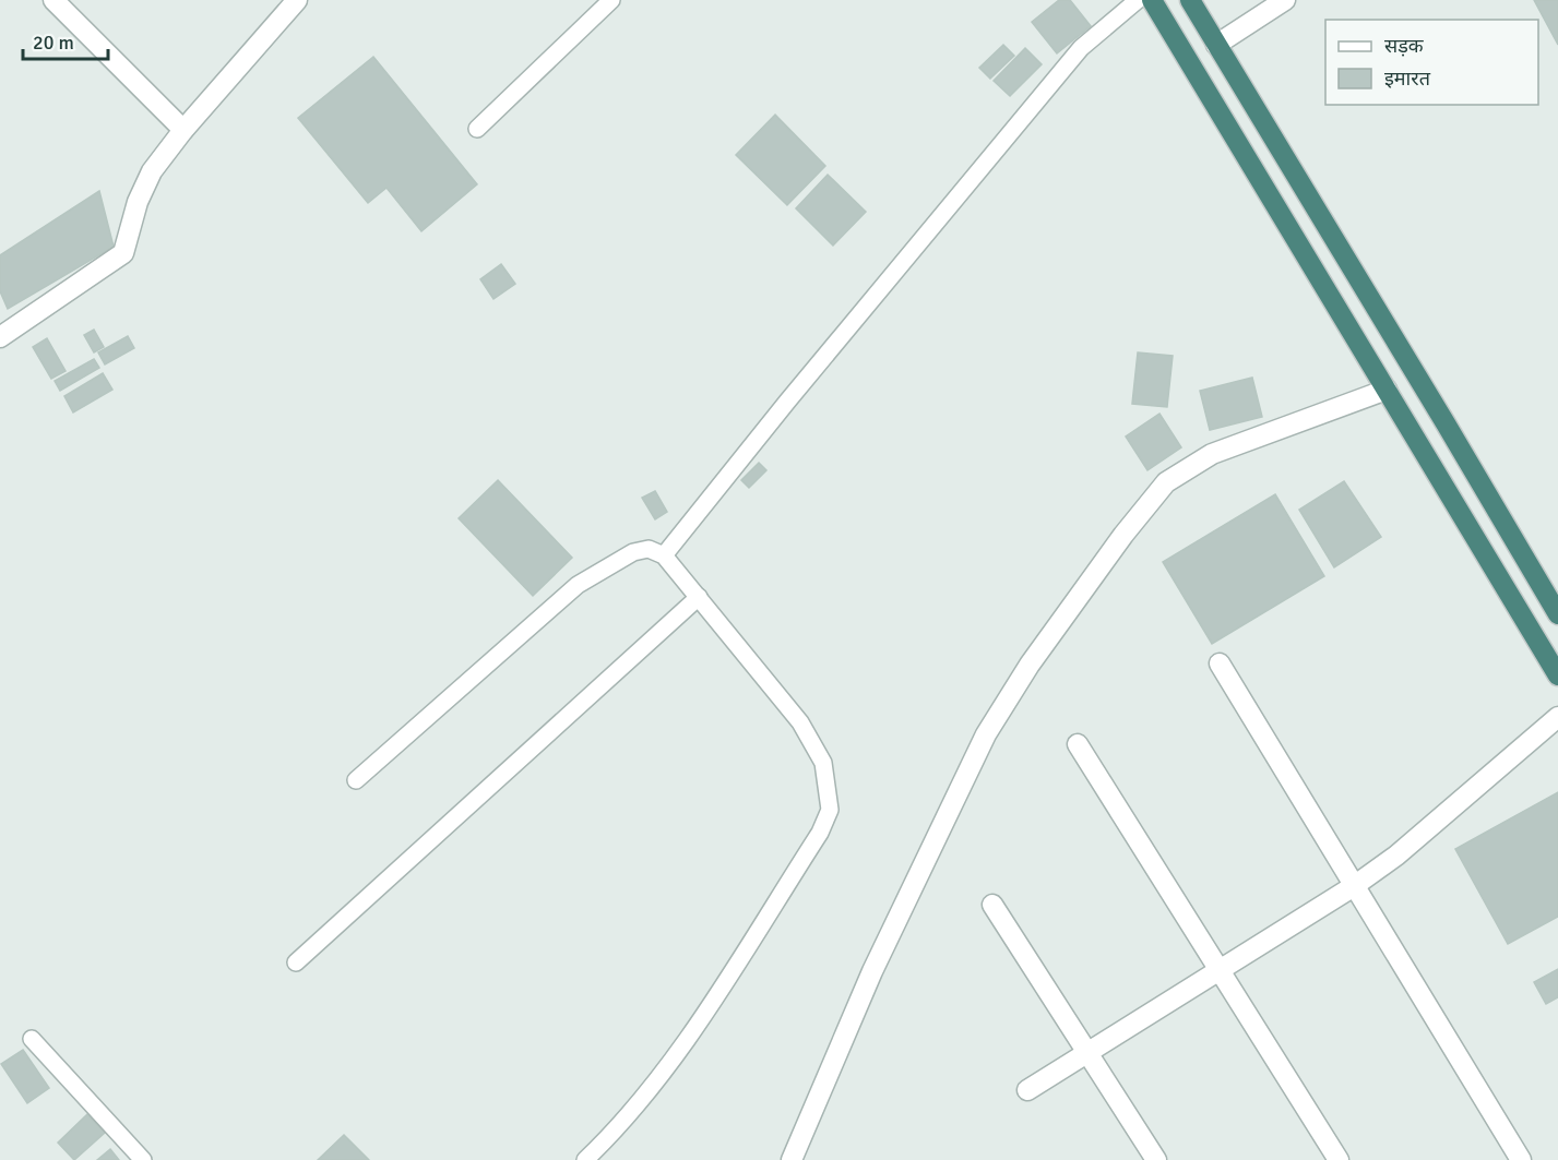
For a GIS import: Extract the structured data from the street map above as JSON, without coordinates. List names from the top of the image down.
{
  "legend": ["सड़क", "इमारत"],
  "scale_bar": "20 m"
}
